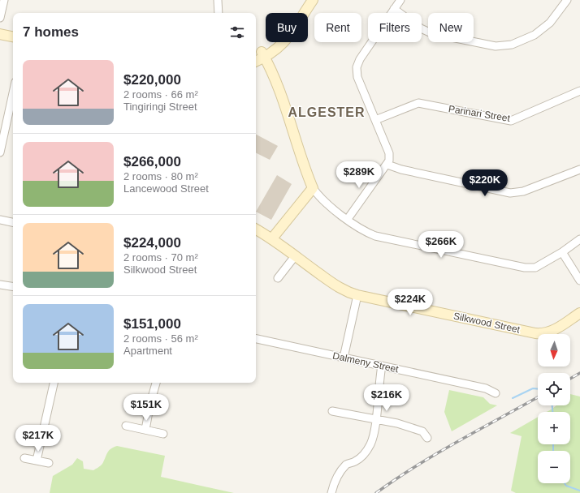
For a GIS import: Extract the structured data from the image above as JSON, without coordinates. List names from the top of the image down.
{
  "streets": {
    "street": ["Parinari Street", "Silkwood Street", "Dalmeny Street"]
  },
  "districts": ["ALGESTER"],
  "north": "bottom",
  "page": {
    "chip": [
      "Buy",
      "Rent",
      "Filters",
      "New"
    ],
    "heading": "7 homes",
    "list": [
      {
        "name": "$220,000",
        "note": "2 rooms · 66 m² · Tingiringi Street"
      },
      {
        "name": "$266,000",
        "note": "2 rooms · 80 m² · Lancewood Street"
      },
      {
        "name": "$224,000",
        "note": "2 rooms · 70 m² · Silkwood Street"
      },
      {
        "name": "$151,000",
        "note": "2 rooms · 56 m² · Apartment"
      }
    ],
    "price": [
      "$289K",
      "$220K",
      "$266K",
      "$224K",
      "$216K",
      "$151K",
      "$217K"
    ],
    "map_buttons": ["+", "−"]
  }
}
